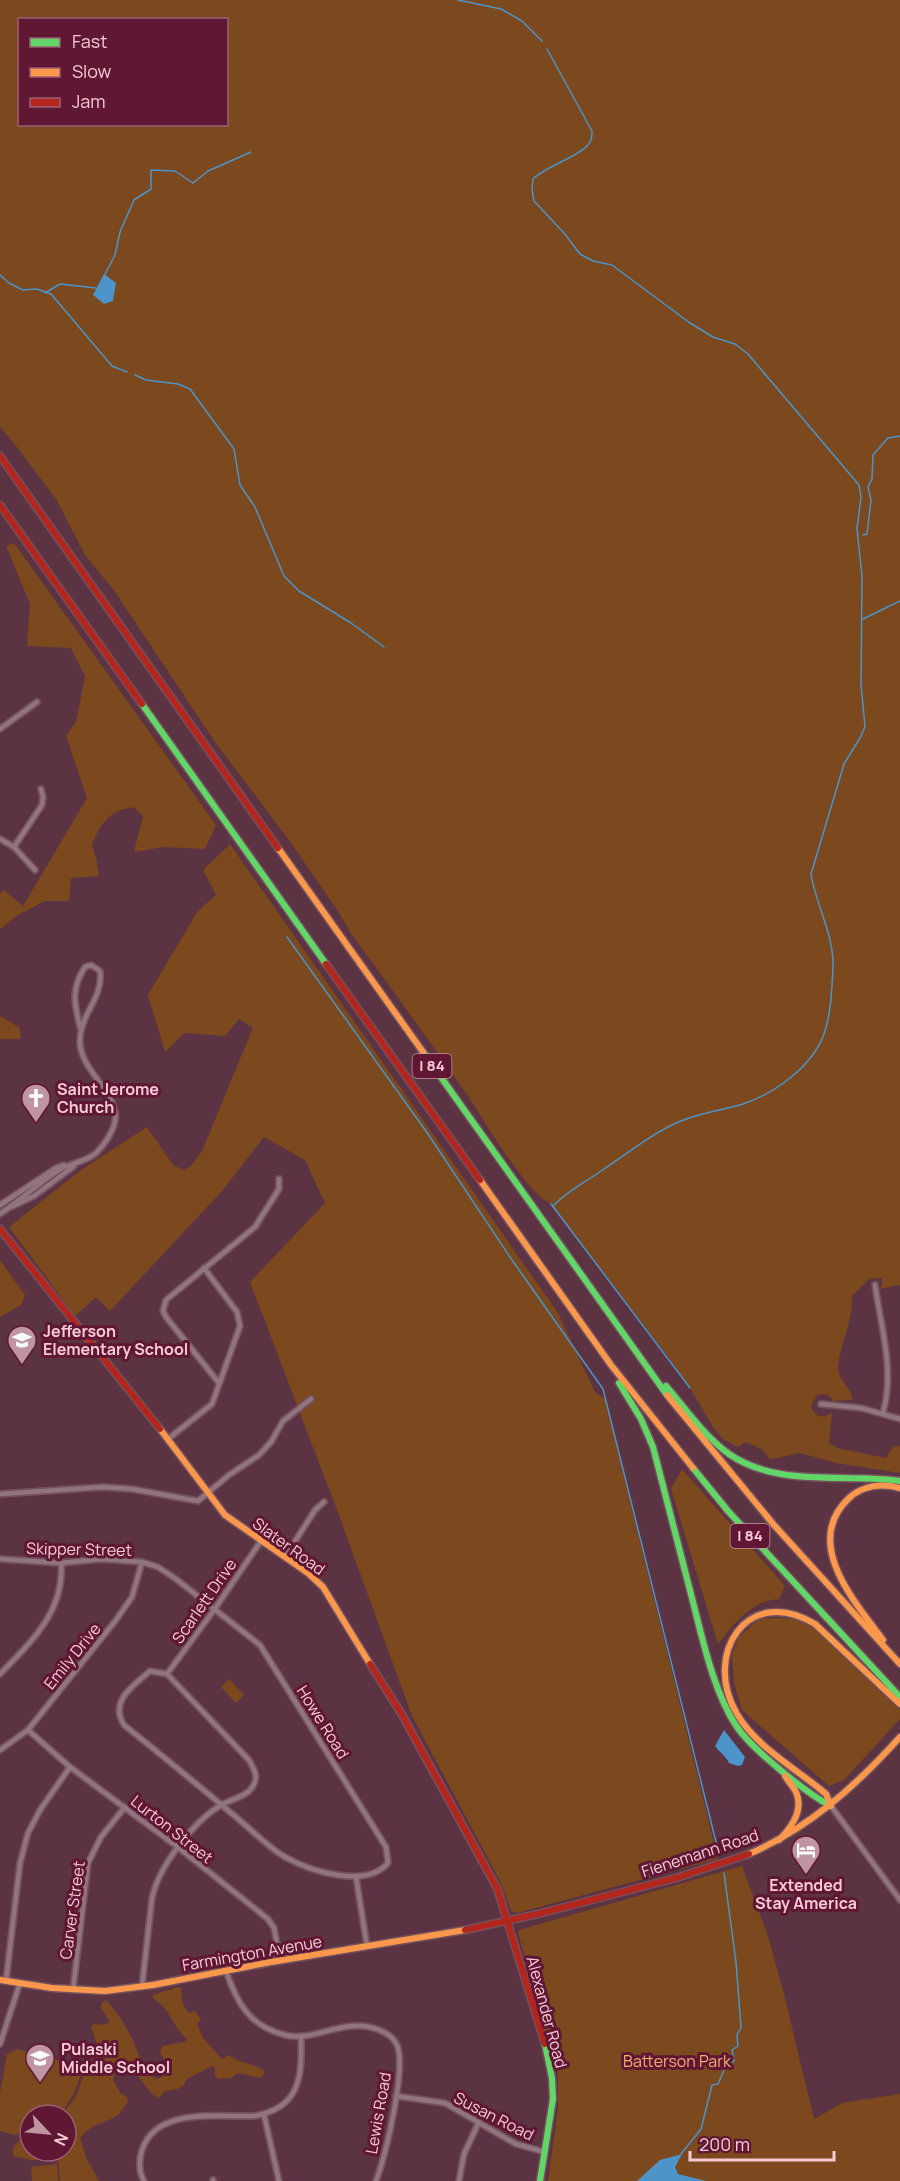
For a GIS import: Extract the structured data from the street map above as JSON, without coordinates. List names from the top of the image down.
{
  "streets": {
    "main road": [
      "I 84",
      "Slater Road",
      "Fienemann Road",
      "Farmington Avenue",
      "Alexander Road"
    ],
    "street": [
      "Skipper Street",
      "Scarlett Drive",
      "Emily Drive",
      "Howe Road",
      "Lurton Street",
      "Carver Street",
      "Lewis Road",
      "Susan Road"
    ]
  },
  "crossings": [
    ["Slater Road", "Scarlett Drive"],
    ["Slater Road", "Fienemann Road"],
    ["Slater Road", "Farmington Avenue"],
    ["Slater Road", "Alexander Road"],
    ["Skipper Street", "Scarlett Drive"],
    ["Skipper Street", "Emily Drive"],
    ["Skipper Street", "Howe Road"],
    ["Scarlett Drive", "Howe Road"],
    ["Emily Drive", "Lurton Street"],
    ["Lurton Street", "Carver Street"],
    ["Lurton Street", "Farmington Avenue"],
    ["Fienemann Road", "Farmington Avenue"],
    ["Fienemann Road", "Alexander Road"],
    ["Carver Street", "Farmington Avenue"],
    ["Farmington Avenue", "Alexander Road"],
    ["Farmington Avenue", "Lewis Road"],
    ["Alexander Road", "Susan Road"],
    ["Lewis Road", "Susan Road"]
  ],
  "parks": ["Batterson Park"],
  "places": {
    "church": ["Saint Jerome Church"],
    "school or university": ["Jefferson Elementary School", "Pulaski Middle School"],
    "hotel": ["Extended Stay America"]
  },
  "legend": ["Fast", "Slow", "Jam"],
  "scale_bar": "200 m",
  "north": "bottom right"
}
